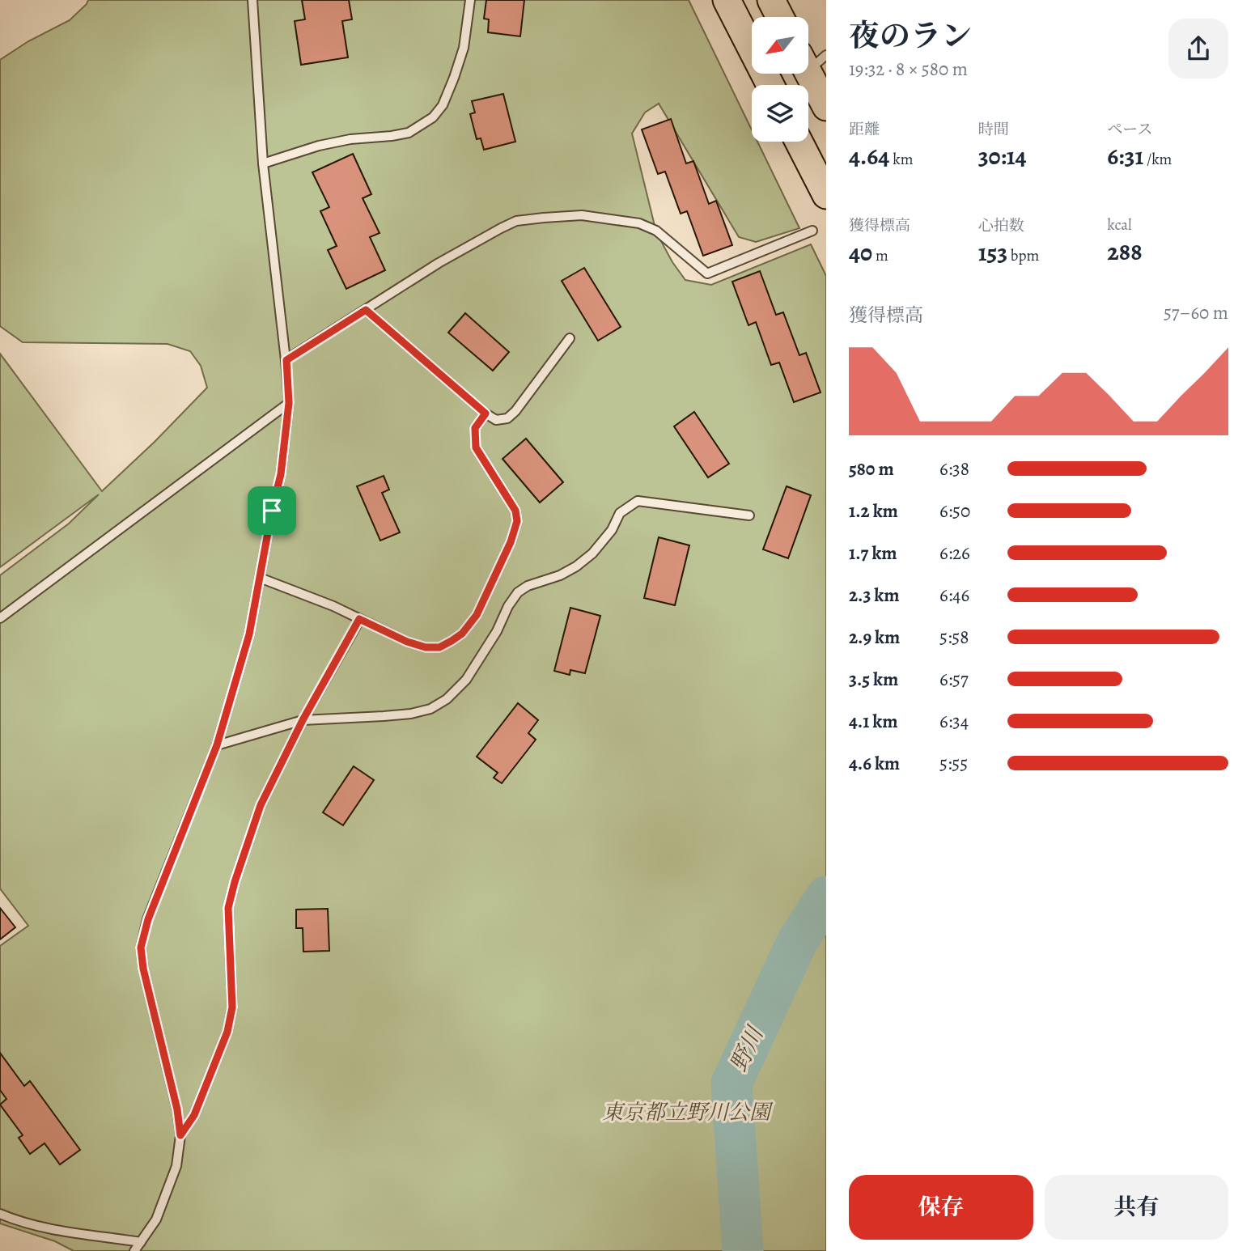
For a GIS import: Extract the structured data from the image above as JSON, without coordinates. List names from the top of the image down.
{
  "water": ["野川"],
  "parks": ["東京都立野川公園"],
  "north": "bottom left",
  "page": {
    "heading": ["夜のラン", "19:32 · 8 × 580 m"],
    "stats": [
      ["距離", "4.64 km"],
      ["時間", "30:14"],
      ["ペース", "6:31 /km"],
      ["獲得標高", "40 m"],
      ["心拍数", "153 bpm"],
      ["kcal", "288"]
    ],
    "chart": ["獲得標高", "57–60 m"],
    "list": [
      {
        "name": "580 m",
        "note": "6:38"
      },
      {
        "name": "1.2 km",
        "note": "6:50"
      },
      {
        "name": "1.7 km",
        "note": "6:26"
      },
      {
        "name": "2.3 km",
        "note": "6:46"
      },
      {
        "name": "2.9 km",
        "note": "5:58"
      },
      {
        "name": "3.5 km",
        "note": "6:57"
      },
      {
        "name": "4.1 km",
        "note": "6:34"
      },
      {
        "name": "4.6 km",
        "note": "5:55"
      }
    ],
    "buttons": ["保存", "共有"]
  }
}
